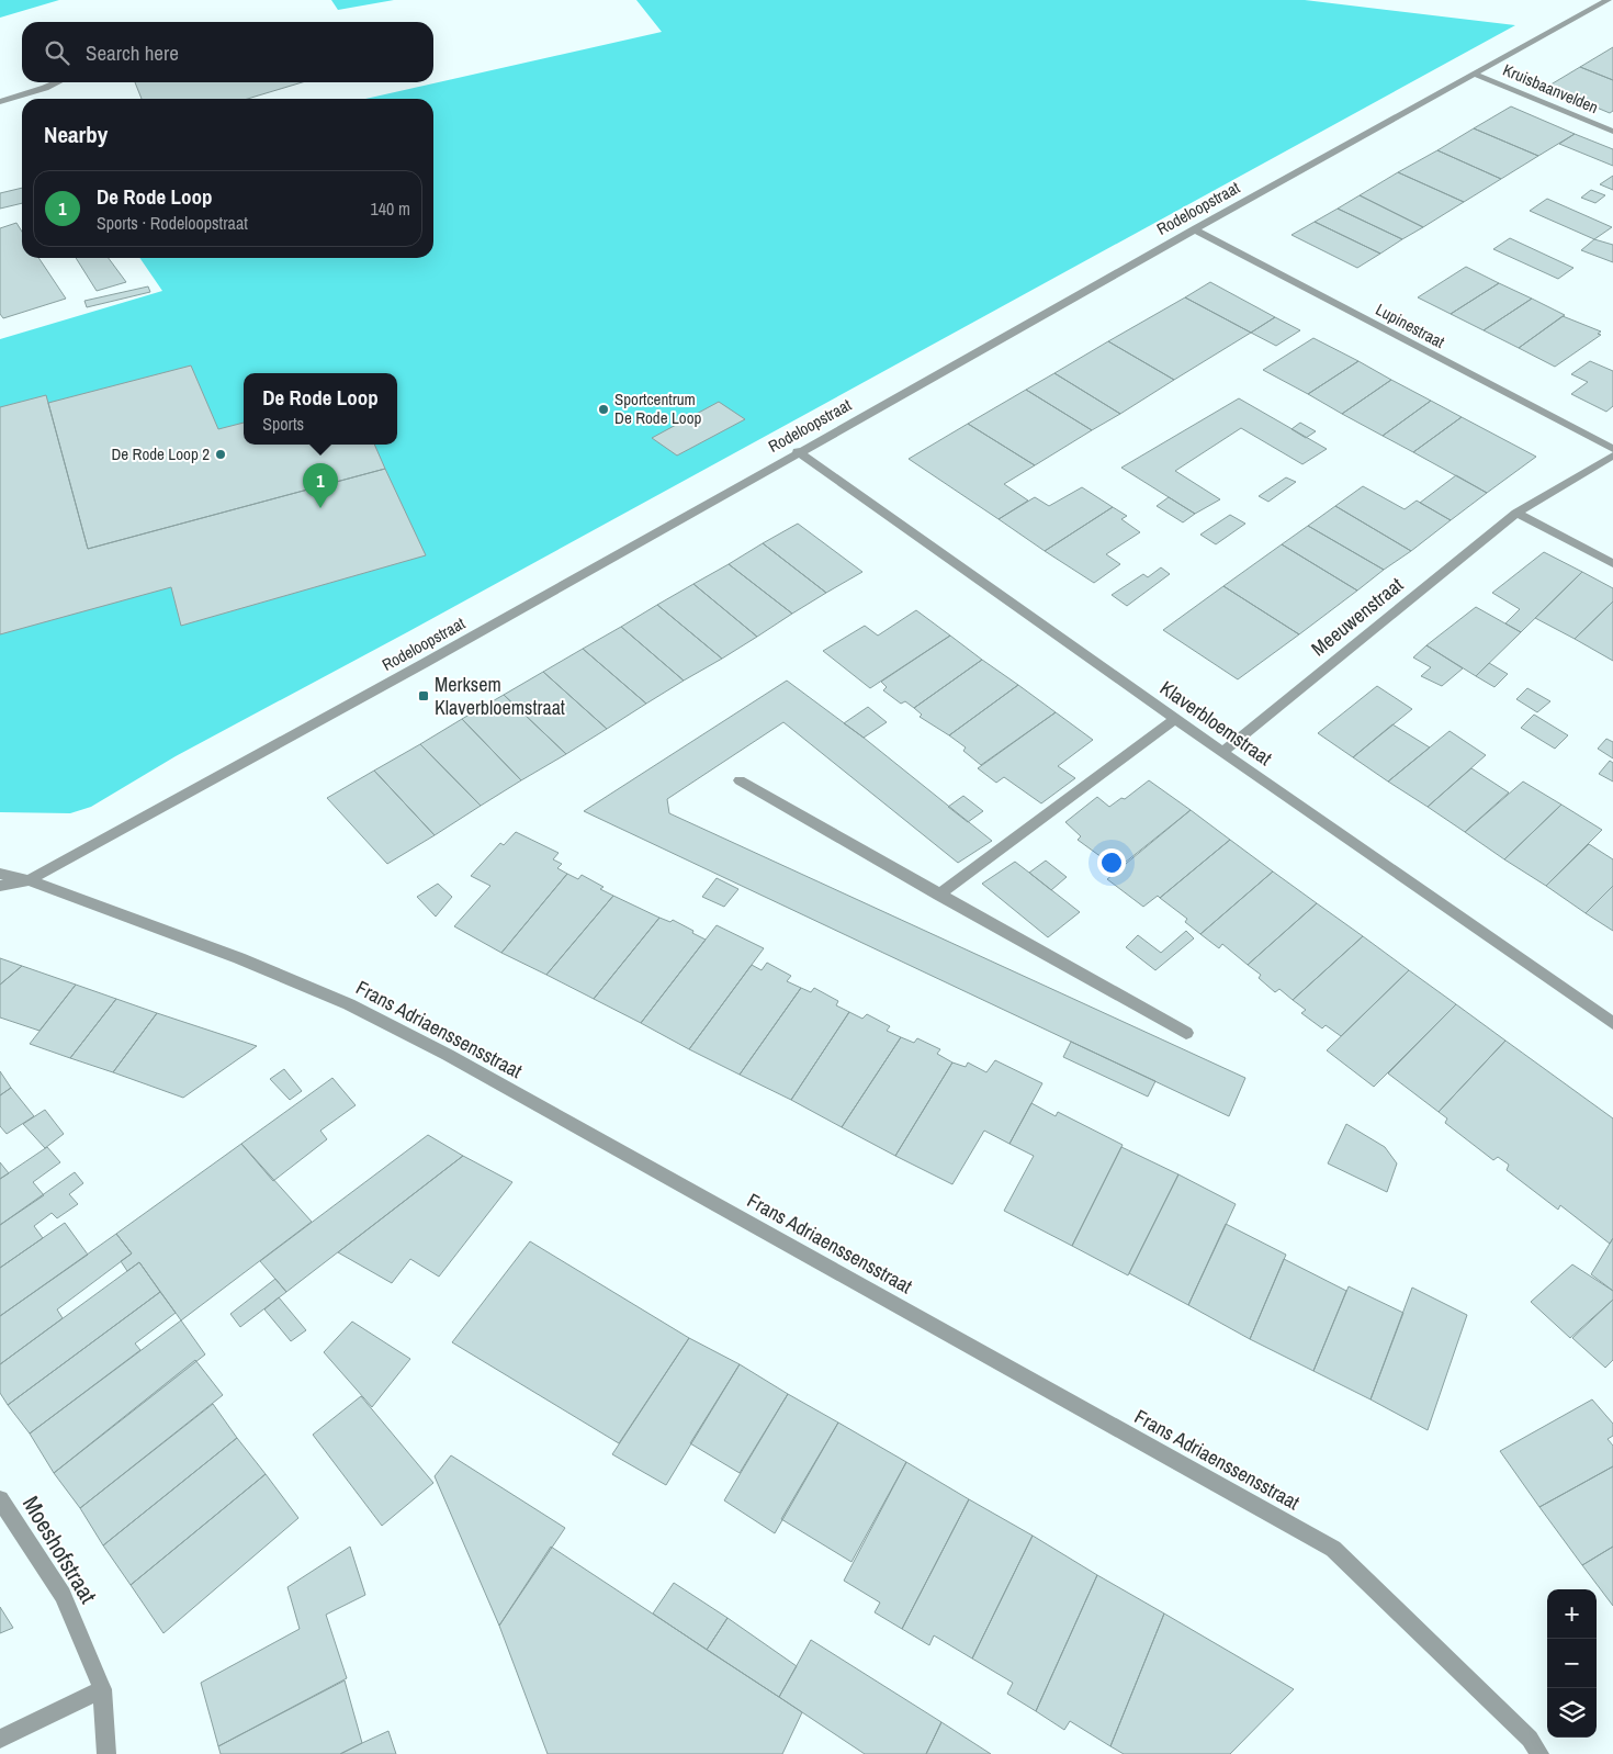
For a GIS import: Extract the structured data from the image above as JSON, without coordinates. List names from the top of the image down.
{
  "streets": {
    "street": [
      "Kruisbaanvelden",
      "Rodeloopstraat",
      "Lupinestraat",
      "Meeuwenstraat",
      "Klaverbloemstraat",
      "Frans Adriaenssensstraat",
      "Moeshofstraat"
    ]
  },
  "crossings": [
    ["Kruisbaanvelden", "Rodeloopstraat"],
    ["Rodeloopstraat", "Lupinestraat"],
    ["Rodeloopstraat", "Klaverbloemstraat"],
    ["Rodeloopstraat", "Frans Adriaenssensstraat"],
    ["Meeuwenstraat", "Klaverbloemstraat"]
  ],
  "places": {
    "other": ["Sportcentrum De Rode Loop", "De Rode Loop 2"],
    "transit": ["Merksem Klaverbloemstraat"]
  },
  "page": {
    "search": "Search here",
    "heading": "Nearby",
    "list": [
      {
        "mark": "1",
        "name": "De Rode Loop",
        "note": "Sports · Rodeloopstraat",
        "value": "140 m"
      }
    ],
    "popup": ["De Rode Loop", "Sports"],
    "pins": "1",
    "map_buttons": ["+", "−"]
  }
}
